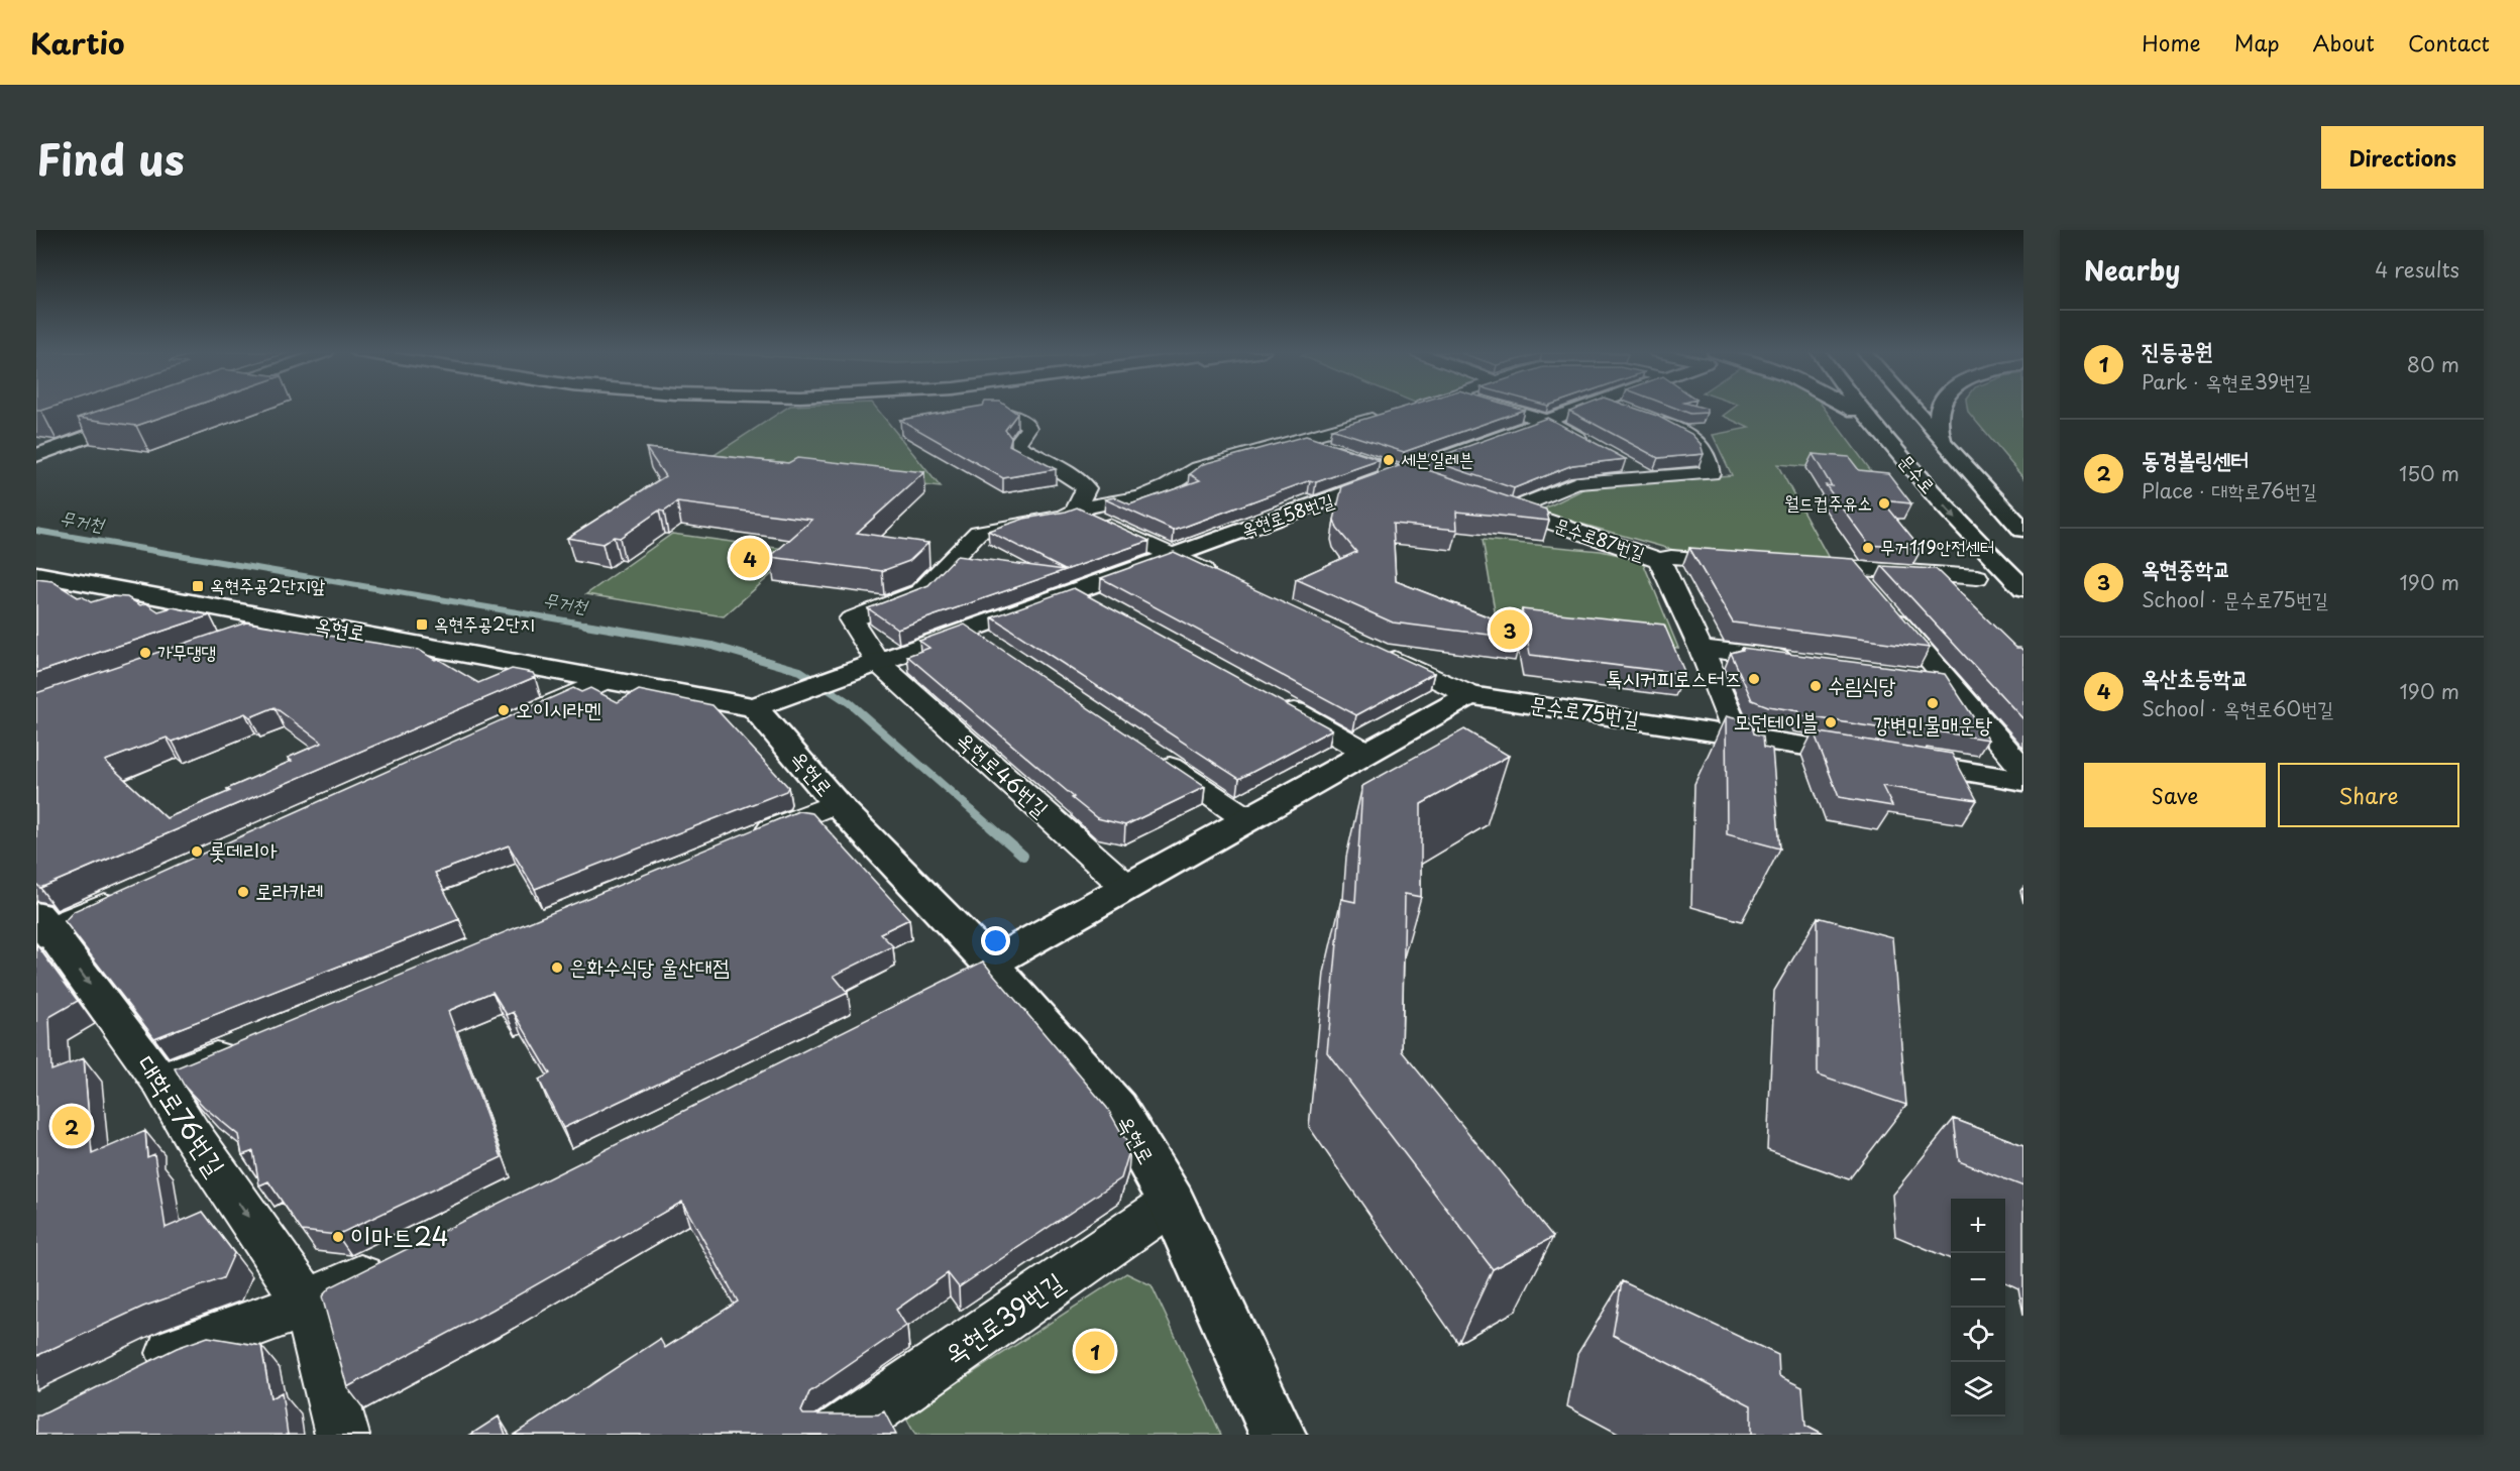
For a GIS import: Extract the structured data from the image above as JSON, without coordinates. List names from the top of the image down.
{
  "streets": {
    "main road": [
      "문수로",
      "옥현로58번길",
      "옥현로",
      "문수로75번길"
    ],
    "street": [
      "문수로87번길",
      "옥현로46번길",
      "대학로76번길",
      "옥현로39번길"
    ]
  },
  "crossings": [
    ["옥현로58번길", "옥현로"],
    ["옥현로58번길", "옥현로46번길"],
    ["옥현로", "옥현로39번길"]
  ],
  "one_way": ["대학로76번길"],
  "water": ["무거천"],
  "places": {
    "other": [
      "세븐일레븐",
      "월드컵주유소",
      "무거119안전센터",
      "가무댕댕",
      "톡시커피로스터즈",
      "수림식당",
      "강변민물매운탕",
      "오이시라멘",
      "모던테이블",
      "롯데리아",
      "로라카레",
      "은화수식당 울산대점",
      "이마트24"
    ],
    "transit": ["옥현주공2단지앞", "옥현주공2단지"]
  },
  "page": {
    "header": "Kartio",
    "nav": [
      "Home",
      "Map",
      "About",
      "Contact"
    ],
    "title": "Find us",
    "buttons": [
      "Directions",
      ["Save", "Share"]
    ],
    "heading": ["Nearby", "4 results"],
    "list": [
      {
        "mark": "1",
        "name": "진등공원",
        "note": "Park · 옥현로39번길",
        "value": "80 m"
      },
      {
        "mark": "2",
        "name": "동경볼링센터",
        "note": "Place · 대학로76번길",
        "value": "150 m"
      },
      {
        "mark": "3",
        "name": "옥현중학교",
        "note": "School · 문수로75번길",
        "value": "190 m"
      },
      {
        "mark": "4",
        "name": "옥산초등학교",
        "note": "School · 옥현로60번길",
        "value": "190 m"
      }
    ],
    "pins": [
      "4",
      "3",
      "2",
      "1"
    ],
    "map_buttons": ["+", "−"]
  }
}
